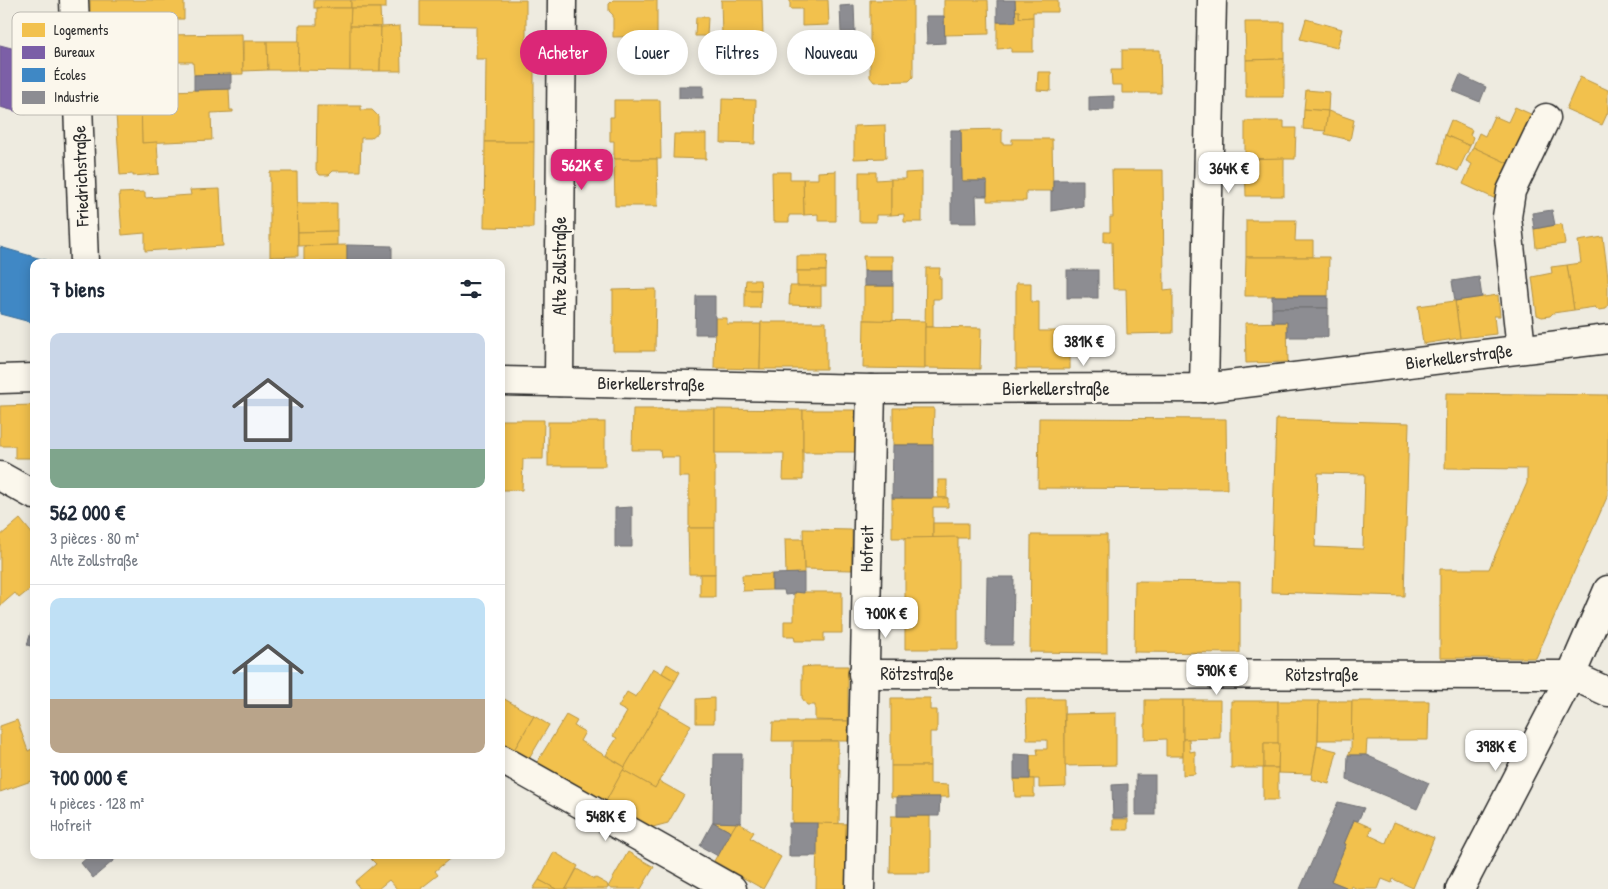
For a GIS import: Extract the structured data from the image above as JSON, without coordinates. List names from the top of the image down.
{
  "streets": {
    "street": [
      "Friedrichstraße",
      "Alte Zollstraße",
      "Bierkellerstraße",
      "Hofreit",
      "Rötzstraße"
    ]
  },
  "crossings": [
    ["Alte Zollstraße", "Bierkellerstraße"],
    ["Bierkellerstraße", "Hofreit"],
    ["Hofreit", "Rötzstraße"]
  ],
  "legend": [
    "Logements",
    "Bureaux",
    "Écoles",
    "Industrie"
  ],
  "page": {
    "chip": [
      "Acheter",
      "Louer",
      "Filtres",
      "Nouveau"
    ],
    "price": [
      "562K €",
      "364K €",
      "381K €",
      "700K €",
      "590K €",
      "398K €",
      "548K €"
    ],
    "heading": "7 biens",
    "list": [
      {
        "name": "562 000 €",
        "note": "3 pièces · 80 m² · Alte Zollstraße"
      },
      {
        "name": "700 000 €",
        "note": "4 pièces · 128 m² · Hofreit"
      }
    ]
  }
}
